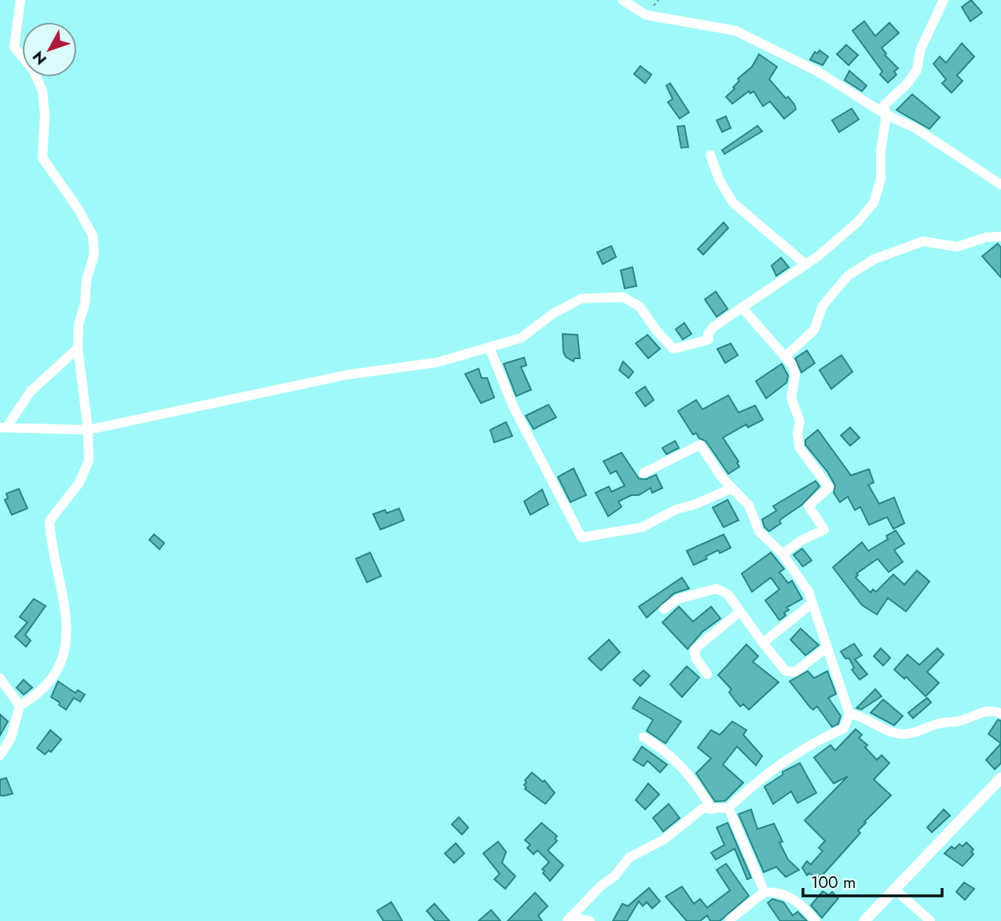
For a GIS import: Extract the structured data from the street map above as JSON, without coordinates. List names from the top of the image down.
{
  "scale_bar": "100 m",
  "north": "bottom left"
}
